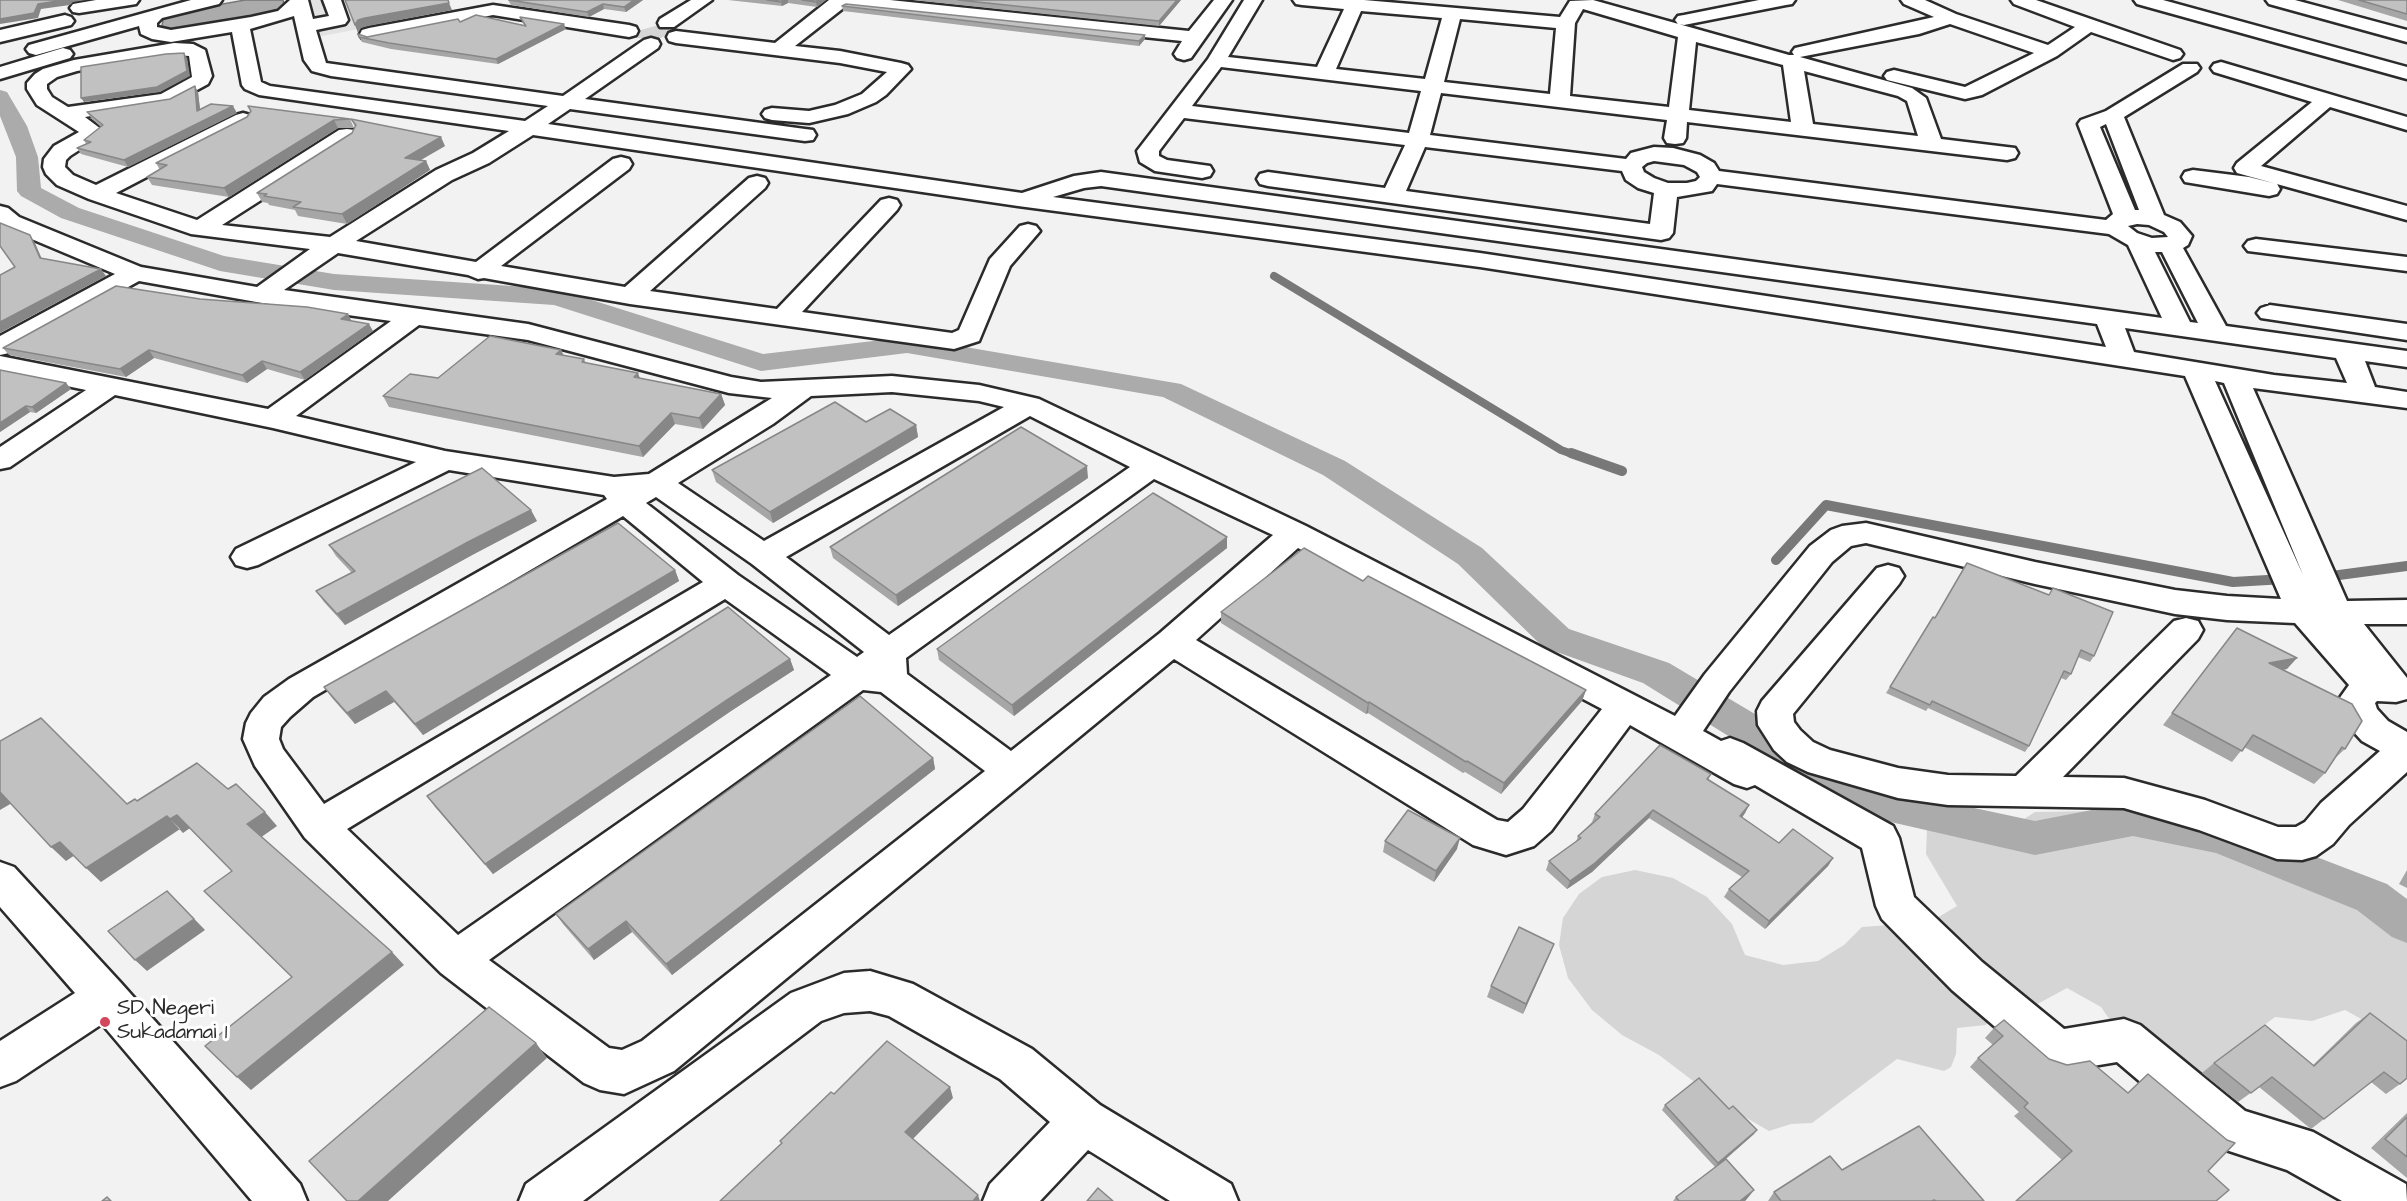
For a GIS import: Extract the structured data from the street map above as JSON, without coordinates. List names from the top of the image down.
{
  "places": ["SD Negeri Sukadamai 1"]
}
